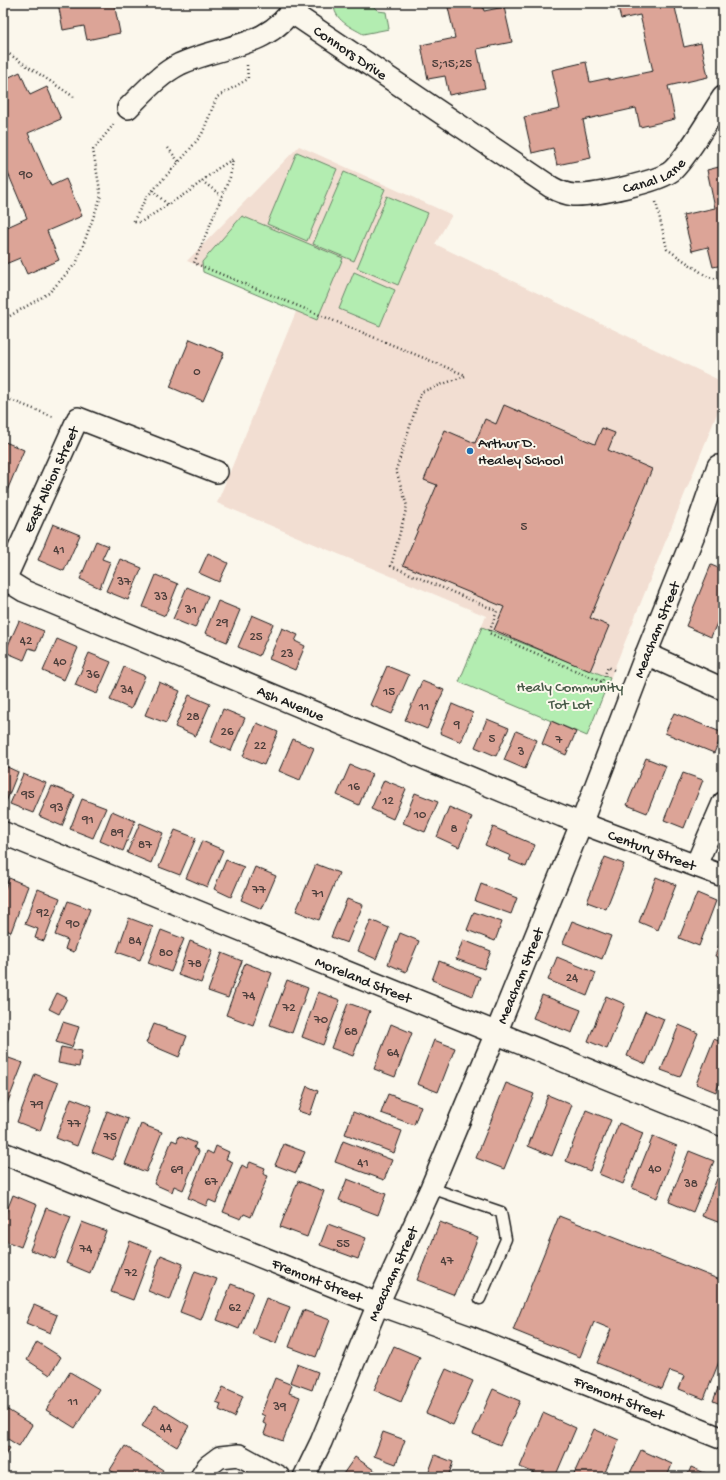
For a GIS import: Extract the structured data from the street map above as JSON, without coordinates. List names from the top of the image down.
{
  "streets": {
    "street": [
      "Connors Drive",
      "Canal Lane",
      "East Albion Street",
      "Meacham Street",
      "Ash Avenue",
      "Century Street",
      "Moreland Street",
      "Fremont Street"
    ]
  },
  "crossings": [
    ["Connors Drive", "Canal Lane"],
    ["East Albion Street", "Ash Avenue"],
    ["Meacham Street", "Ash Avenue"],
    ["Meacham Street", "Century Street"],
    ["Meacham Street", "Moreland Street"],
    ["Meacham Street", "Fremont Street"],
    ["Ash Avenue", "Century Street"]
  ],
  "parks": ["Healy Community Tot Lot"],
  "places": ["Arthur D. Healey School"],
  "house_numbers": [
    "5;15;25",
    "90",
    "0",
    "5",
    "41",
    "37",
    "33",
    "31",
    "29",
    "25",
    "42",
    "23",
    "40",
    "36",
    "34",
    "15",
    "11",
    "28",
    "9",
    "26",
    "5",
    "7",
    "22",
    "3",
    "16",
    "95",
    "12",
    "93",
    "10",
    "91",
    "8",
    "89",
    "87",
    "77",
    "71",
    "92",
    "90",
    "84",
    "80",
    "78",
    "24",
    "74",
    "72",
    "70",
    "68",
    "64",
    "79",
    "77",
    "75",
    "41",
    "40",
    "69",
    "67",
    "38",
    "55",
    "74",
    "47",
    "72",
    "62",
    "11",
    "39",
    "44"
  ]
}
